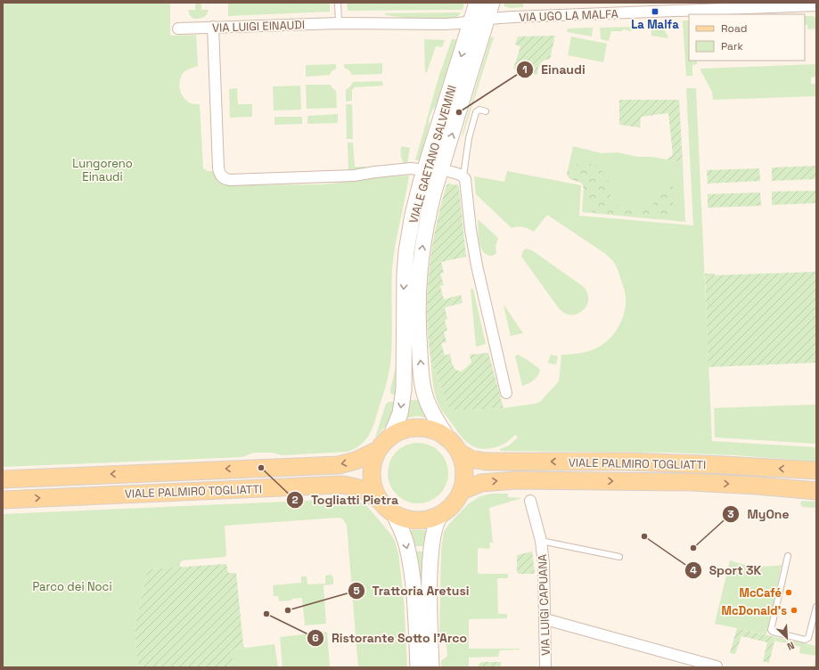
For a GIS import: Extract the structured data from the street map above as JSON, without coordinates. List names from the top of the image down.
{
  "streets": {
    "main road": ["VIALE GAETANO SALVEMINI", "VIALE PALMIRO TOGLIATTI"],
    "street": ["VIA UGO LA MALFA", "VIA LUIGI EINAUDI", "VIA LUIGI CAPUANA"]
  },
  "crossings": [
    ["VIA UGO LA MALFA", "VIA LUIGI EINAUDI"],
    ["VIA UGO LA MALFA", "VIALE GAETANO SALVEMINI"],
    ["VIA LUIGI EINAUDI", "VIALE GAETANO SALVEMINI"],
    ["VIALE GAETANO SALVEMINI", "VIALE PALMIRO TOGLIATTI"]
  ],
  "parks": ["Lungoreno Einaudi", "Parco dei Noci"],
  "places": {
    "transit": ["La Malfa"],
    "other": [
      "Einaudi",
      "Togliatti Pietra",
      "Sport 3K",
      "MyOne",
      "McCafé",
      "Trattoria Aretusi",
      "McDonald's",
      "Ristorante Sotto l'Arco"
    ]
  },
  "legend": ["Road", "Park"],
  "north": "bottom right"
}
